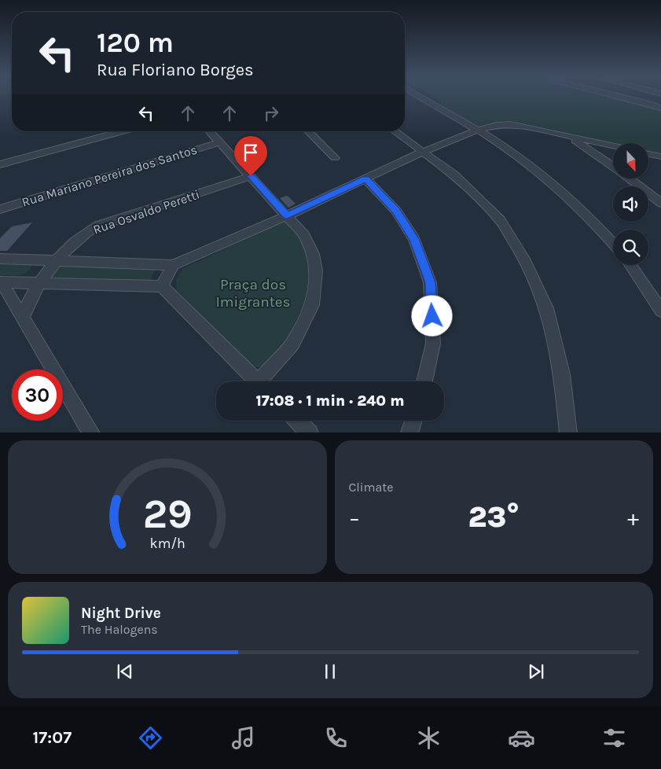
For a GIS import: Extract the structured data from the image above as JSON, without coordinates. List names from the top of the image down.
{
  "streets": {
    "street": ["Rua Mariano Pereira dos Santos", "Rua Osvaldo Peretti"]
  },
  "parks": ["Praça dos Imigrantes"],
  "north": "bottom",
  "page": {
    "turn": ["120 m", "Rua Floriano Borges"],
    "limit": "30",
    "trip": "17:08 · 1 min · 240 m",
    "tile": "Climate",
    "heat": ["−", "23°", "+"],
    "song": ["Night Drive", "The Halogens"],
    "tabs": "17:07",
    "gauge": ["29", "km/h"]
  }
}
